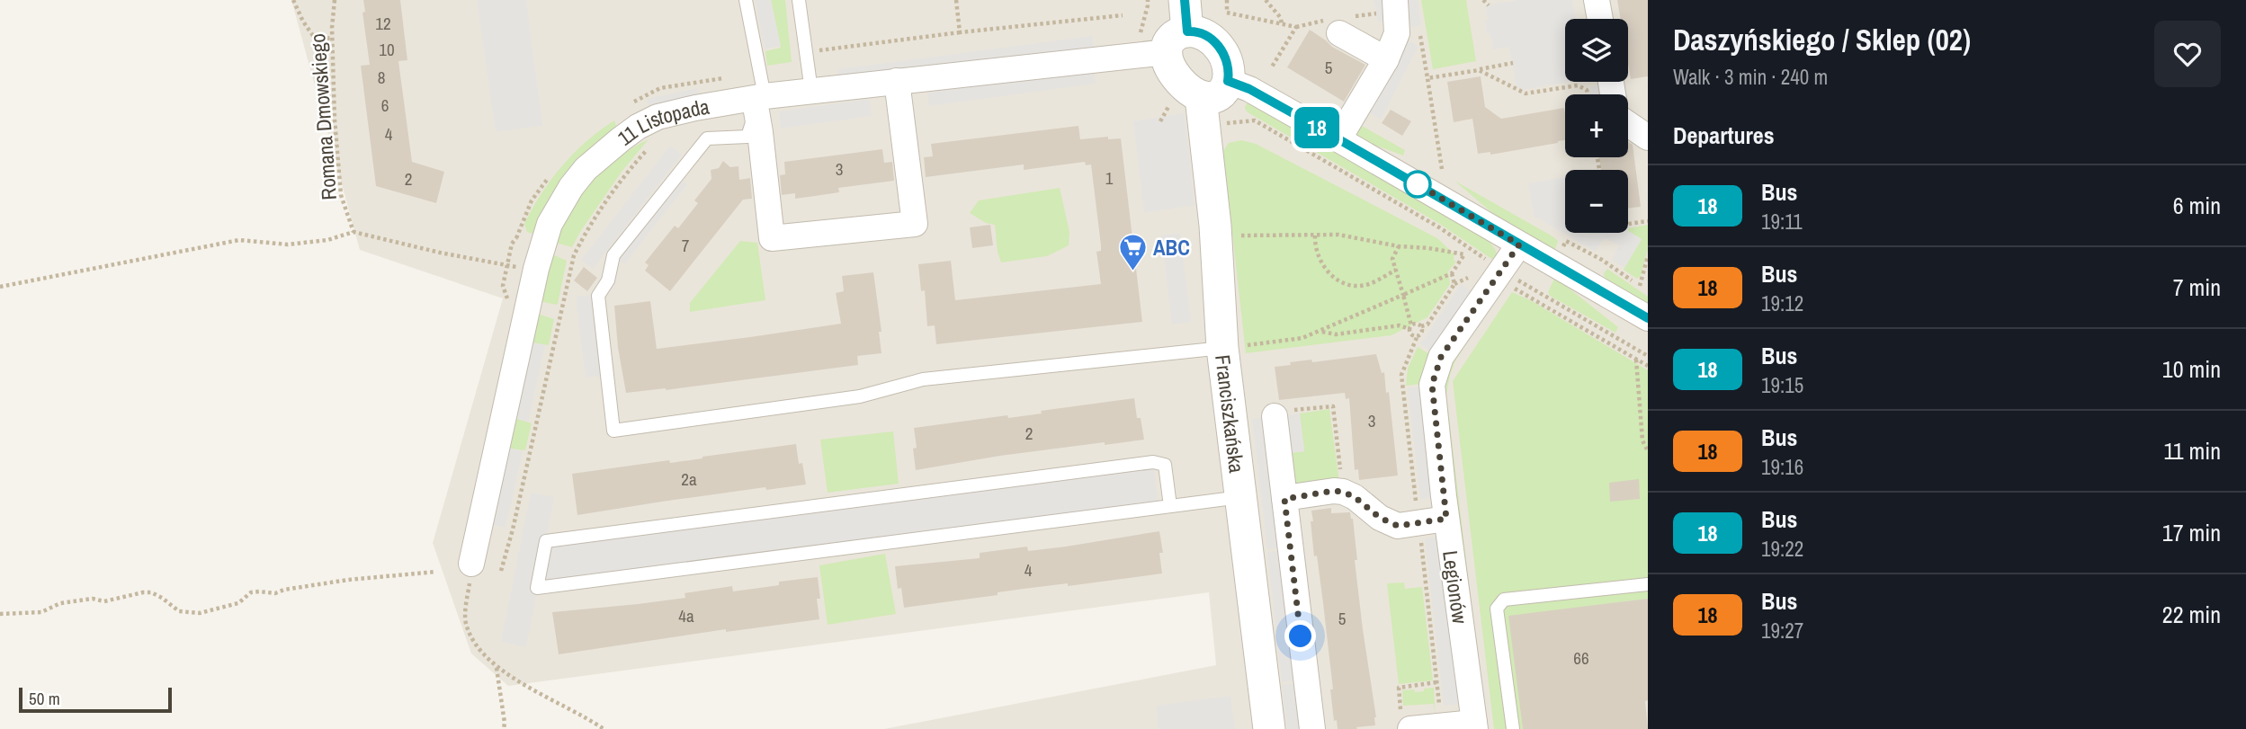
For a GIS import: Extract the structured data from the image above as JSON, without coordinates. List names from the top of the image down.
{
  "streets": {
    "street": ["11 Listopada", "Franciszkańska", "Legionów"],
    "path": ["Romana Dmowskiego"]
  },
  "places": {
    "supermarket": ["ABC"]
  },
  "lines": ["bus line 18"],
  "house_numbers": [
    "12",
    "10",
    "5",
    "8",
    "6",
    "4",
    "3",
    "1",
    "2",
    "7",
    "3",
    "2",
    "2a",
    "4",
    "4a",
    "5",
    "66"
  ],
  "scale_bar": "50 m",
  "page": {
    "on_map": "18",
    "heading": [
      ["Daszyńskiego / Sklep (02)", "Walk · 3 min · 240 m"],
      "Departures"
    ],
    "map_buttons": ["+", "−"],
    "list": [
      {
        "mark": "18",
        "name": "Bus",
        "note": "19:11",
        "value": "6 min"
      },
      {
        "mark": "18",
        "name": "Bus",
        "note": "19:12",
        "value": "7 min"
      },
      {
        "mark": "18",
        "name": "Bus",
        "note": "19:15",
        "value": "10 min"
      },
      {
        "mark": "18",
        "name": "Bus",
        "note": "19:16",
        "value": "11 min"
      },
      {
        "mark": "18",
        "name": "Bus",
        "note": "19:22",
        "value": "17 min"
      },
      {
        "mark": "18",
        "name": "Bus",
        "note": "19:27",
        "value": "22 min"
      }
    ],
    "scale": "50 m"
  }
}
